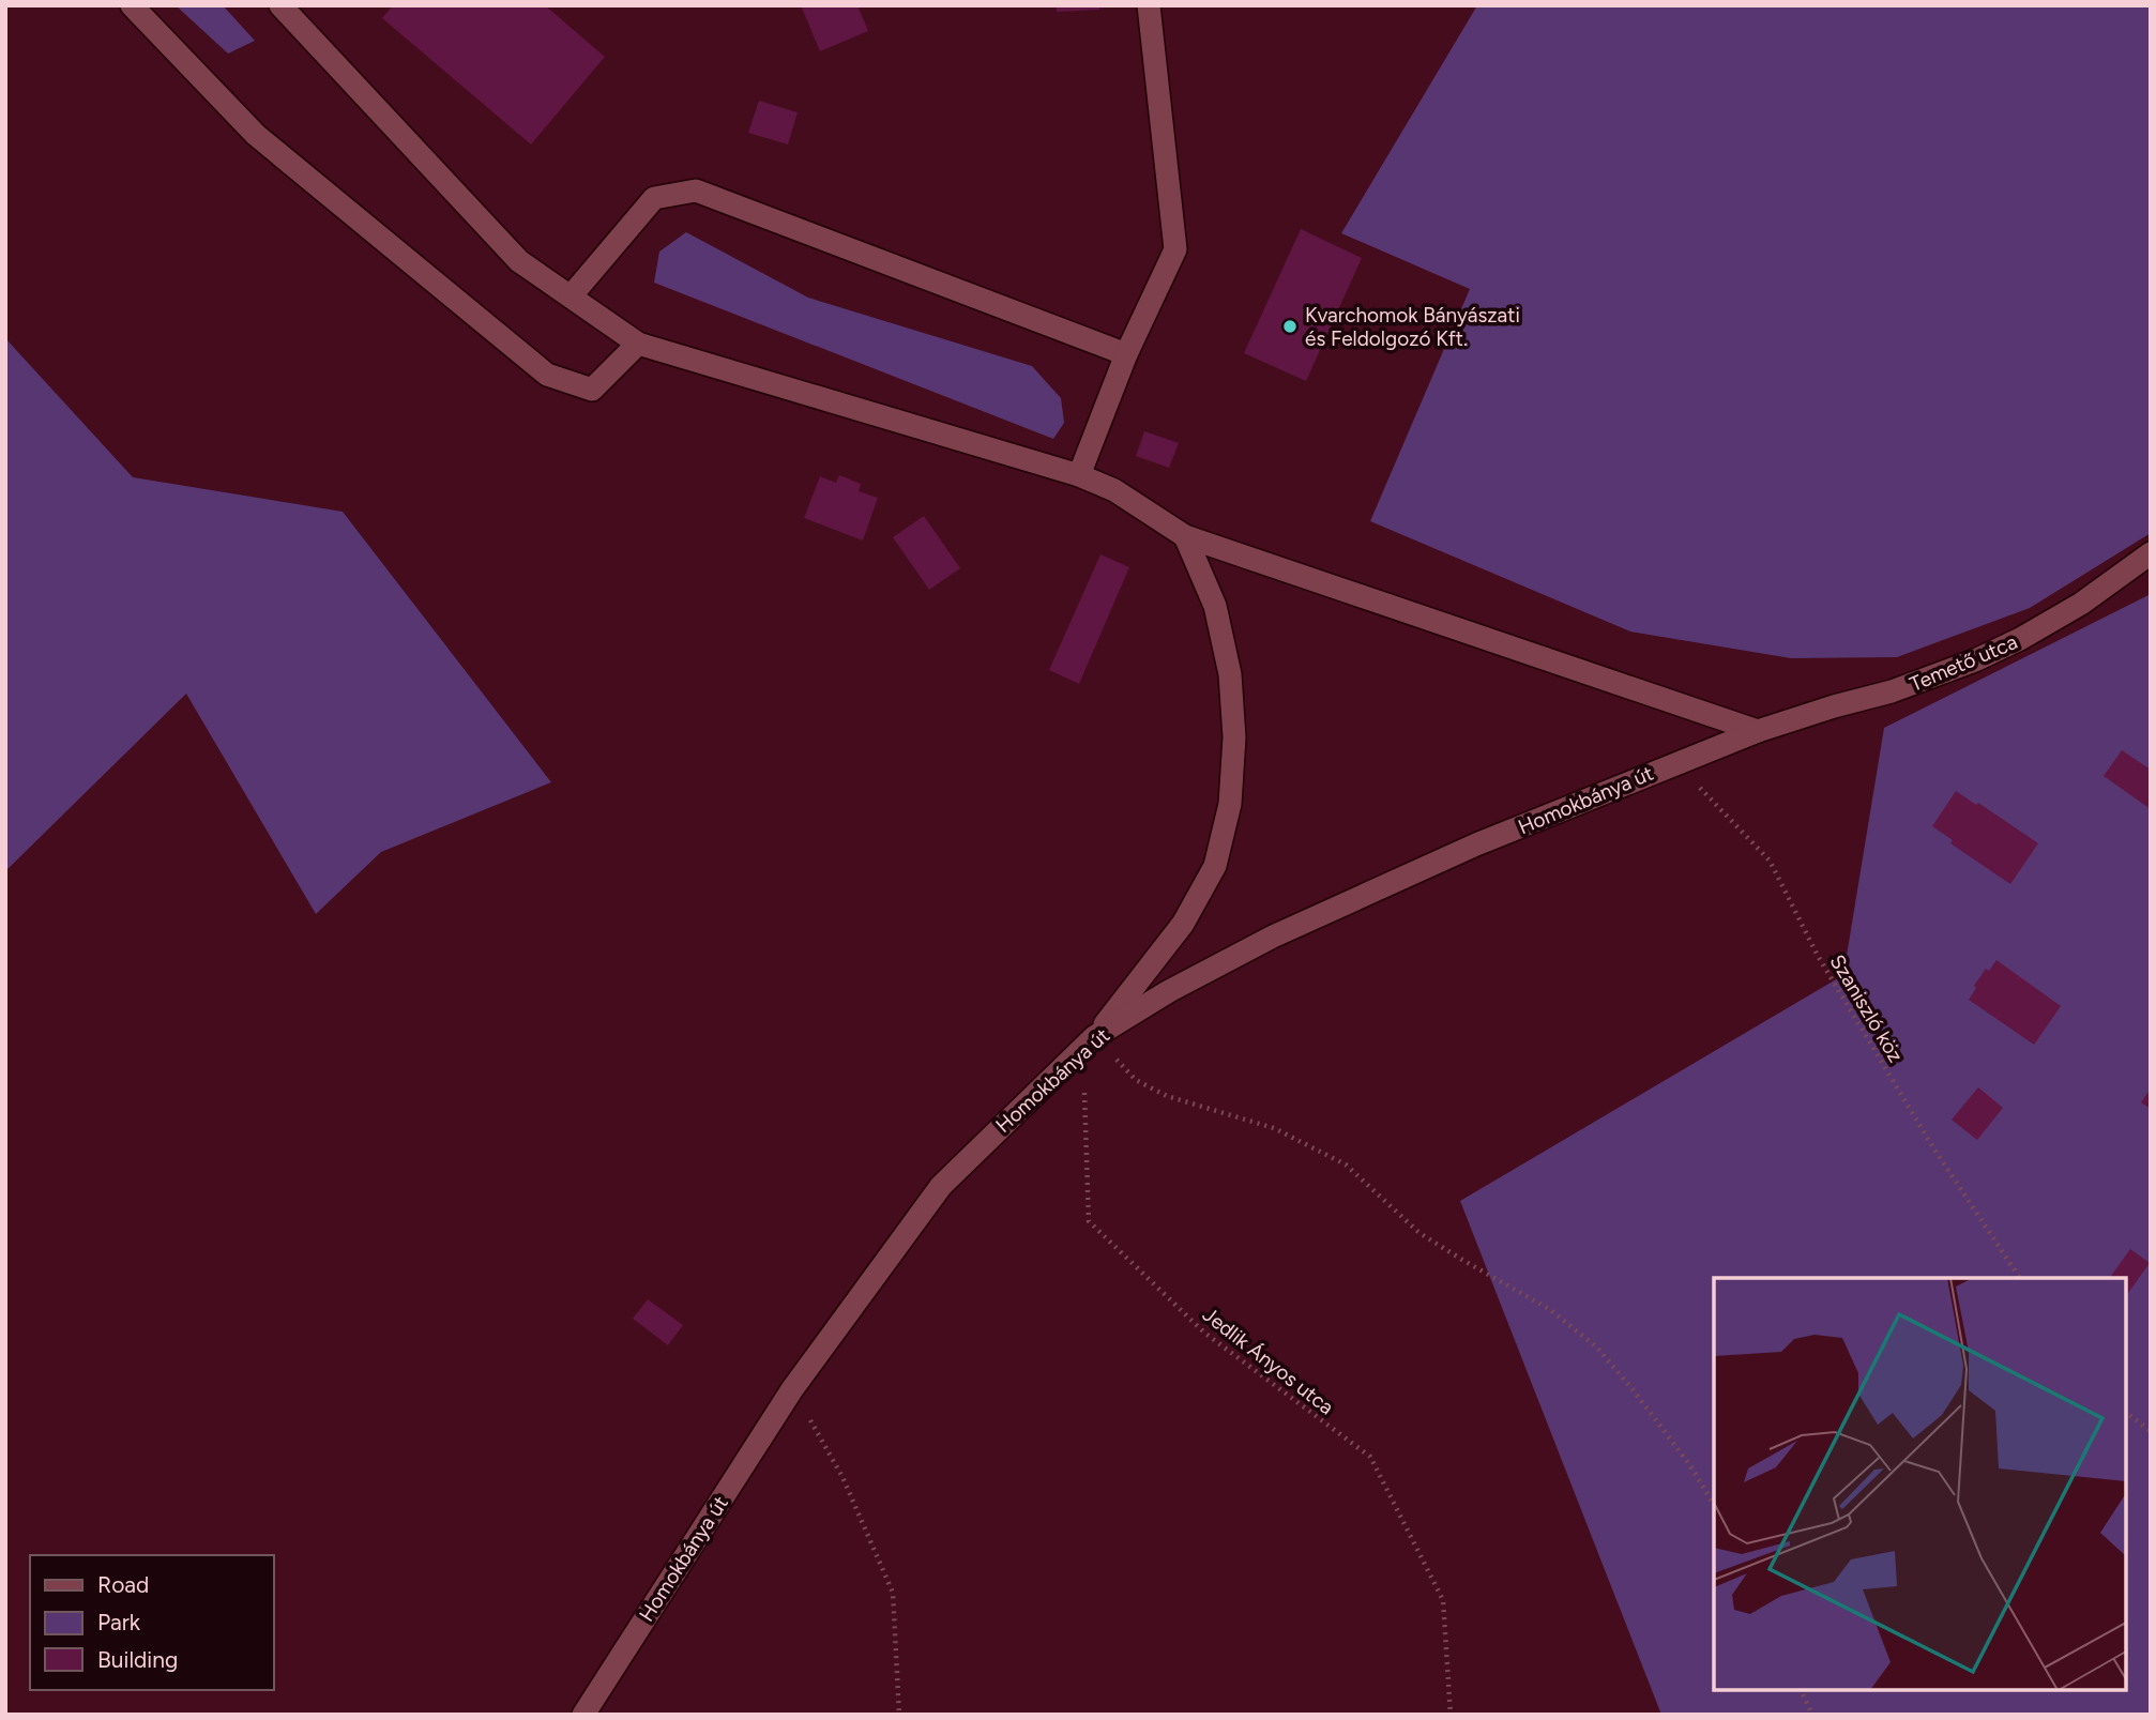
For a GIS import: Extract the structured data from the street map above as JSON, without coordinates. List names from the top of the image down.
{
  "streets": {
    "street": ["Temető utca", "Homokbánya út"],
    "path": ["Szaniszló köz", "Jedlik Ányos utca"]
  },
  "crossings": [
    ["Temető utca", "Homokbánya út"],
    ["Homokbánya út", "Szaniszló köz"],
    ["Homokbánya út", "Jedlik Ányos utca"]
  ],
  "places": ["Kvarchomok Bányászati és Feldolgozó Kft."],
  "legend": ["Road", "Park", "Building"]
}
